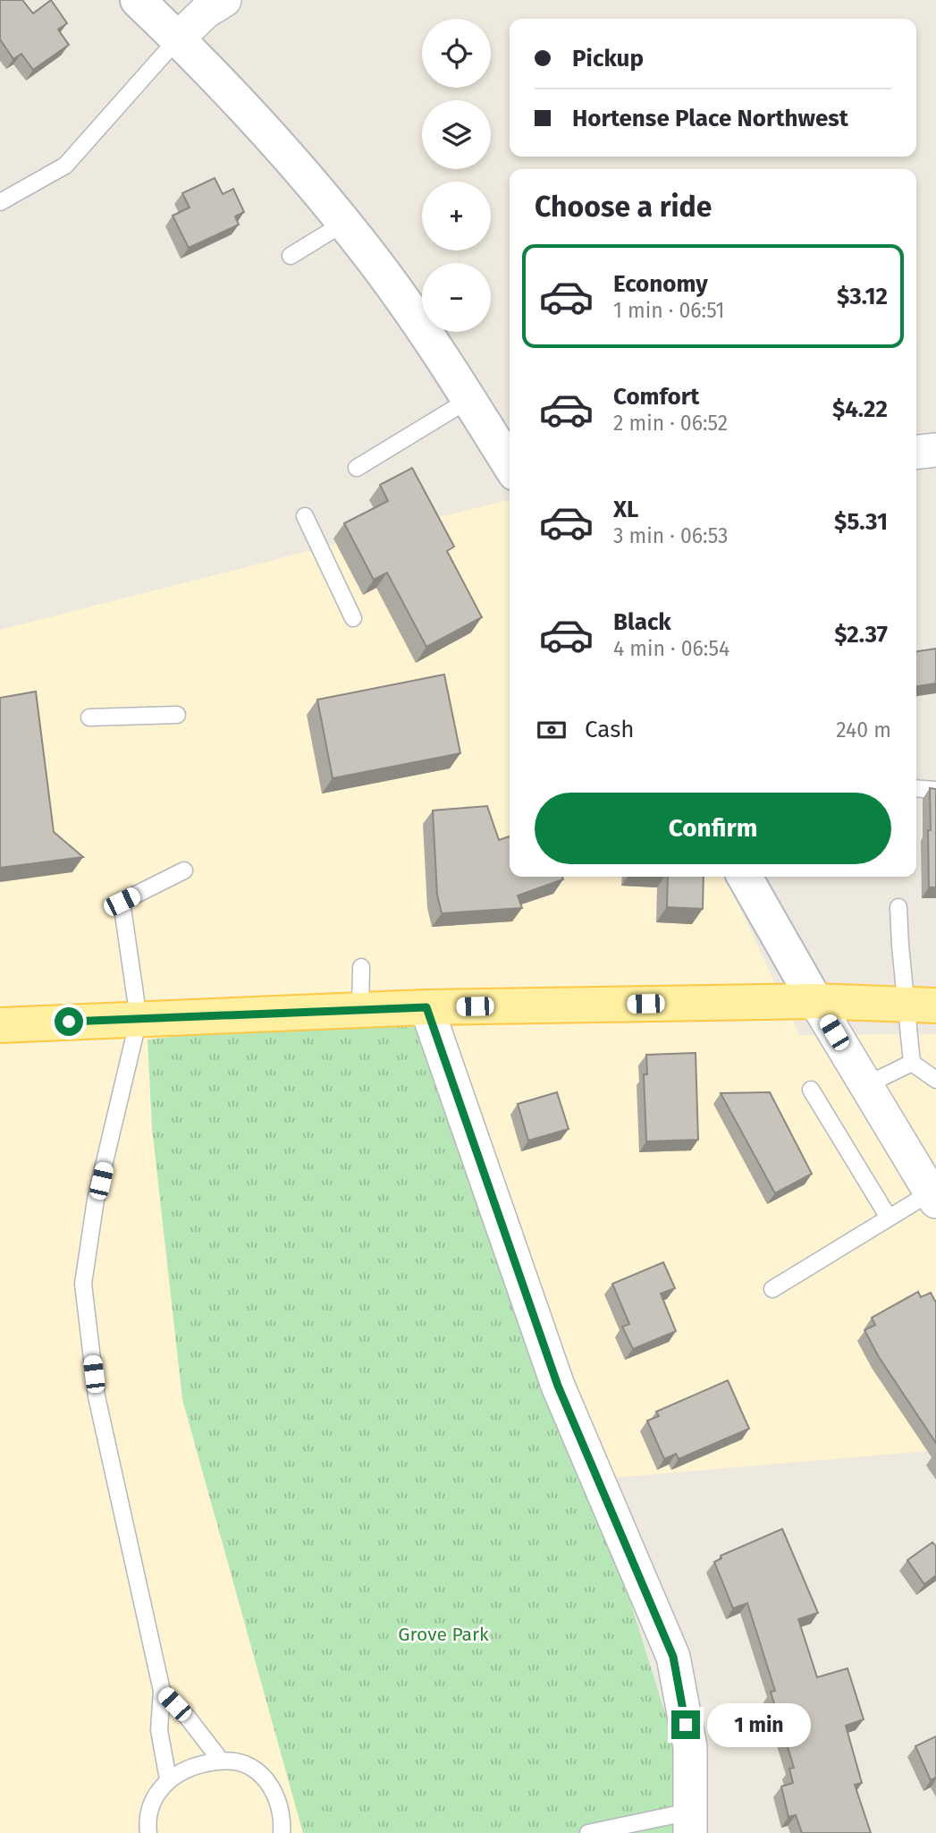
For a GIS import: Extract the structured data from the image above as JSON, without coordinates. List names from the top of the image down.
{
  "parks": ["Grove Park"],
  "page": {
    "map_buttons": ["+", "−"],
    "banner": ["Pickup", "Hortense Place Northwest"],
    "heading": "Choose a ride",
    "list": [
      {
        "name": "Economy",
        "note": "1 min · 06:51",
        "value": "$3.12"
      },
      {
        "name": "Comfort",
        "note": "2 min · 06:52",
        "value": "$4.22"
      },
      {
        "name": "XL",
        "note": "3 min · 06:53",
        "value": "$5.31"
      },
      {
        "name": "Black",
        "note": "4 min · 06:54",
        "value": "$2.37"
      }
    ],
    "pay": ["Cash", "240 m"],
    "buttons": "Confirm",
    "bubble": "1 min"
  }
}
